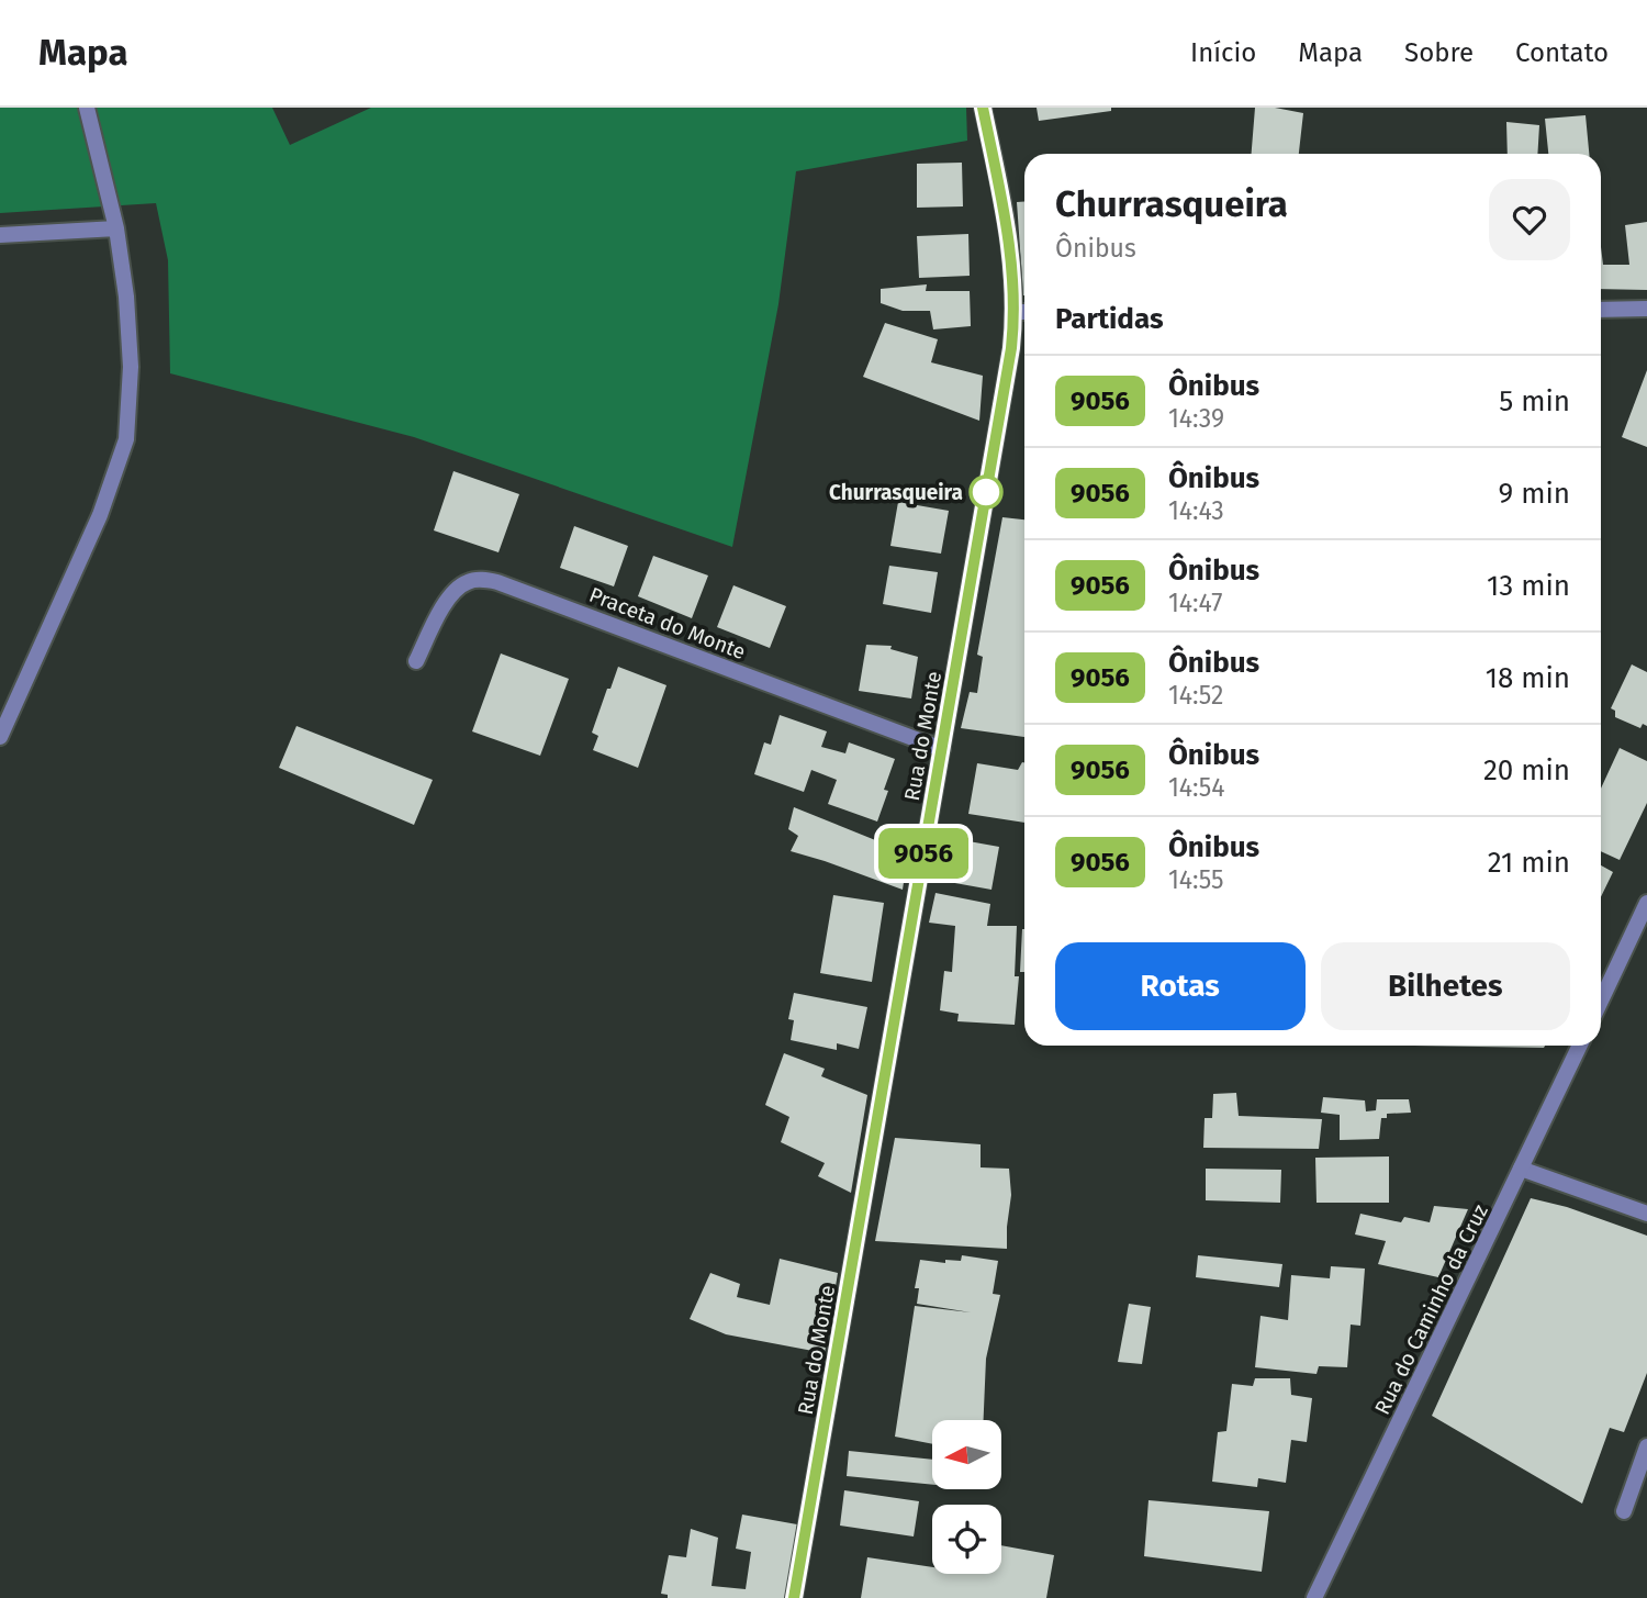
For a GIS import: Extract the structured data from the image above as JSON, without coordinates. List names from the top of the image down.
{
  "streets": {
    "street": ["Praceta do Monte", "Rua do Monte", "Rua do Caminho da Cruz"]
  },
  "crossings": [
    ["Praceta do Monte", "Rua do Monte"]
  ],
  "places": ["Churrasqueira"],
  "lines": ["bus line 9056"],
  "north": "left",
  "page": {
    "header": "Mapa",
    "nav": [
      "Início",
      "Mapa",
      "Sobre",
      "Contato"
    ],
    "on_map": "9056",
    "heading": [
      ["Churrasqueira", "Ônibus"],
      "Partidas"
    ],
    "list": [
      {
        "mark": "9056",
        "name": "Ônibus",
        "note": "14:39",
        "value": "5 min"
      },
      {
        "mark": "9056",
        "name": "Ônibus",
        "note": "14:43",
        "value": "9 min"
      },
      {
        "mark": "9056",
        "name": "Ônibus",
        "note": "14:47",
        "value": "13 min"
      },
      {
        "mark": "9056",
        "name": "Ônibus",
        "note": "14:52",
        "value": "18 min"
      },
      {
        "mark": "9056",
        "name": "Ônibus",
        "note": "14:54",
        "value": "20 min"
      },
      {
        "mark": "9056",
        "name": "Ônibus",
        "note": "14:55",
        "value": "21 min"
      }
    ],
    "buttons": ["Rotas", "Bilhetes"]
  }
}
